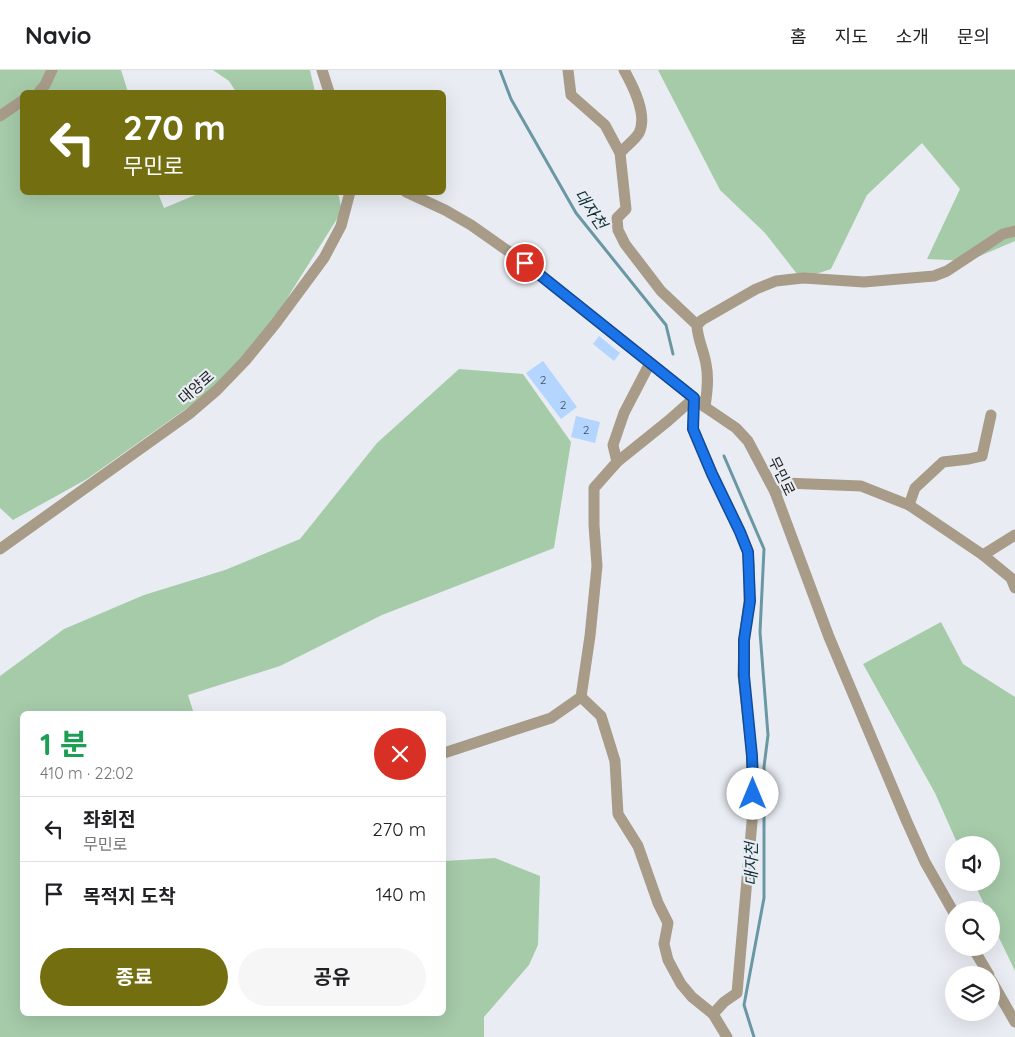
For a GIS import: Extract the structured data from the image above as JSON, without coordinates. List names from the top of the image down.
{
  "streets": {
    "street": ["대양로", "무민로"]
  },
  "water": ["대자천"],
  "house_numbers": ["2", "2", "2"],
  "page": {
    "header": "Navio",
    "nav": [
      "홈",
      "지도",
      "소개",
      "문의"
    ],
    "turn": ["270 m", "무민로"],
    "heading": ["1 분", "410 m · 22:02"],
    "list": [
      {
        "name": "좌회전",
        "note": "무민로",
        "value": "270 m"
      },
      {
        "name": "목적지 도착",
        "value": "140 m"
      }
    ],
    "buttons": ["종료", "공유"]
  }
}
